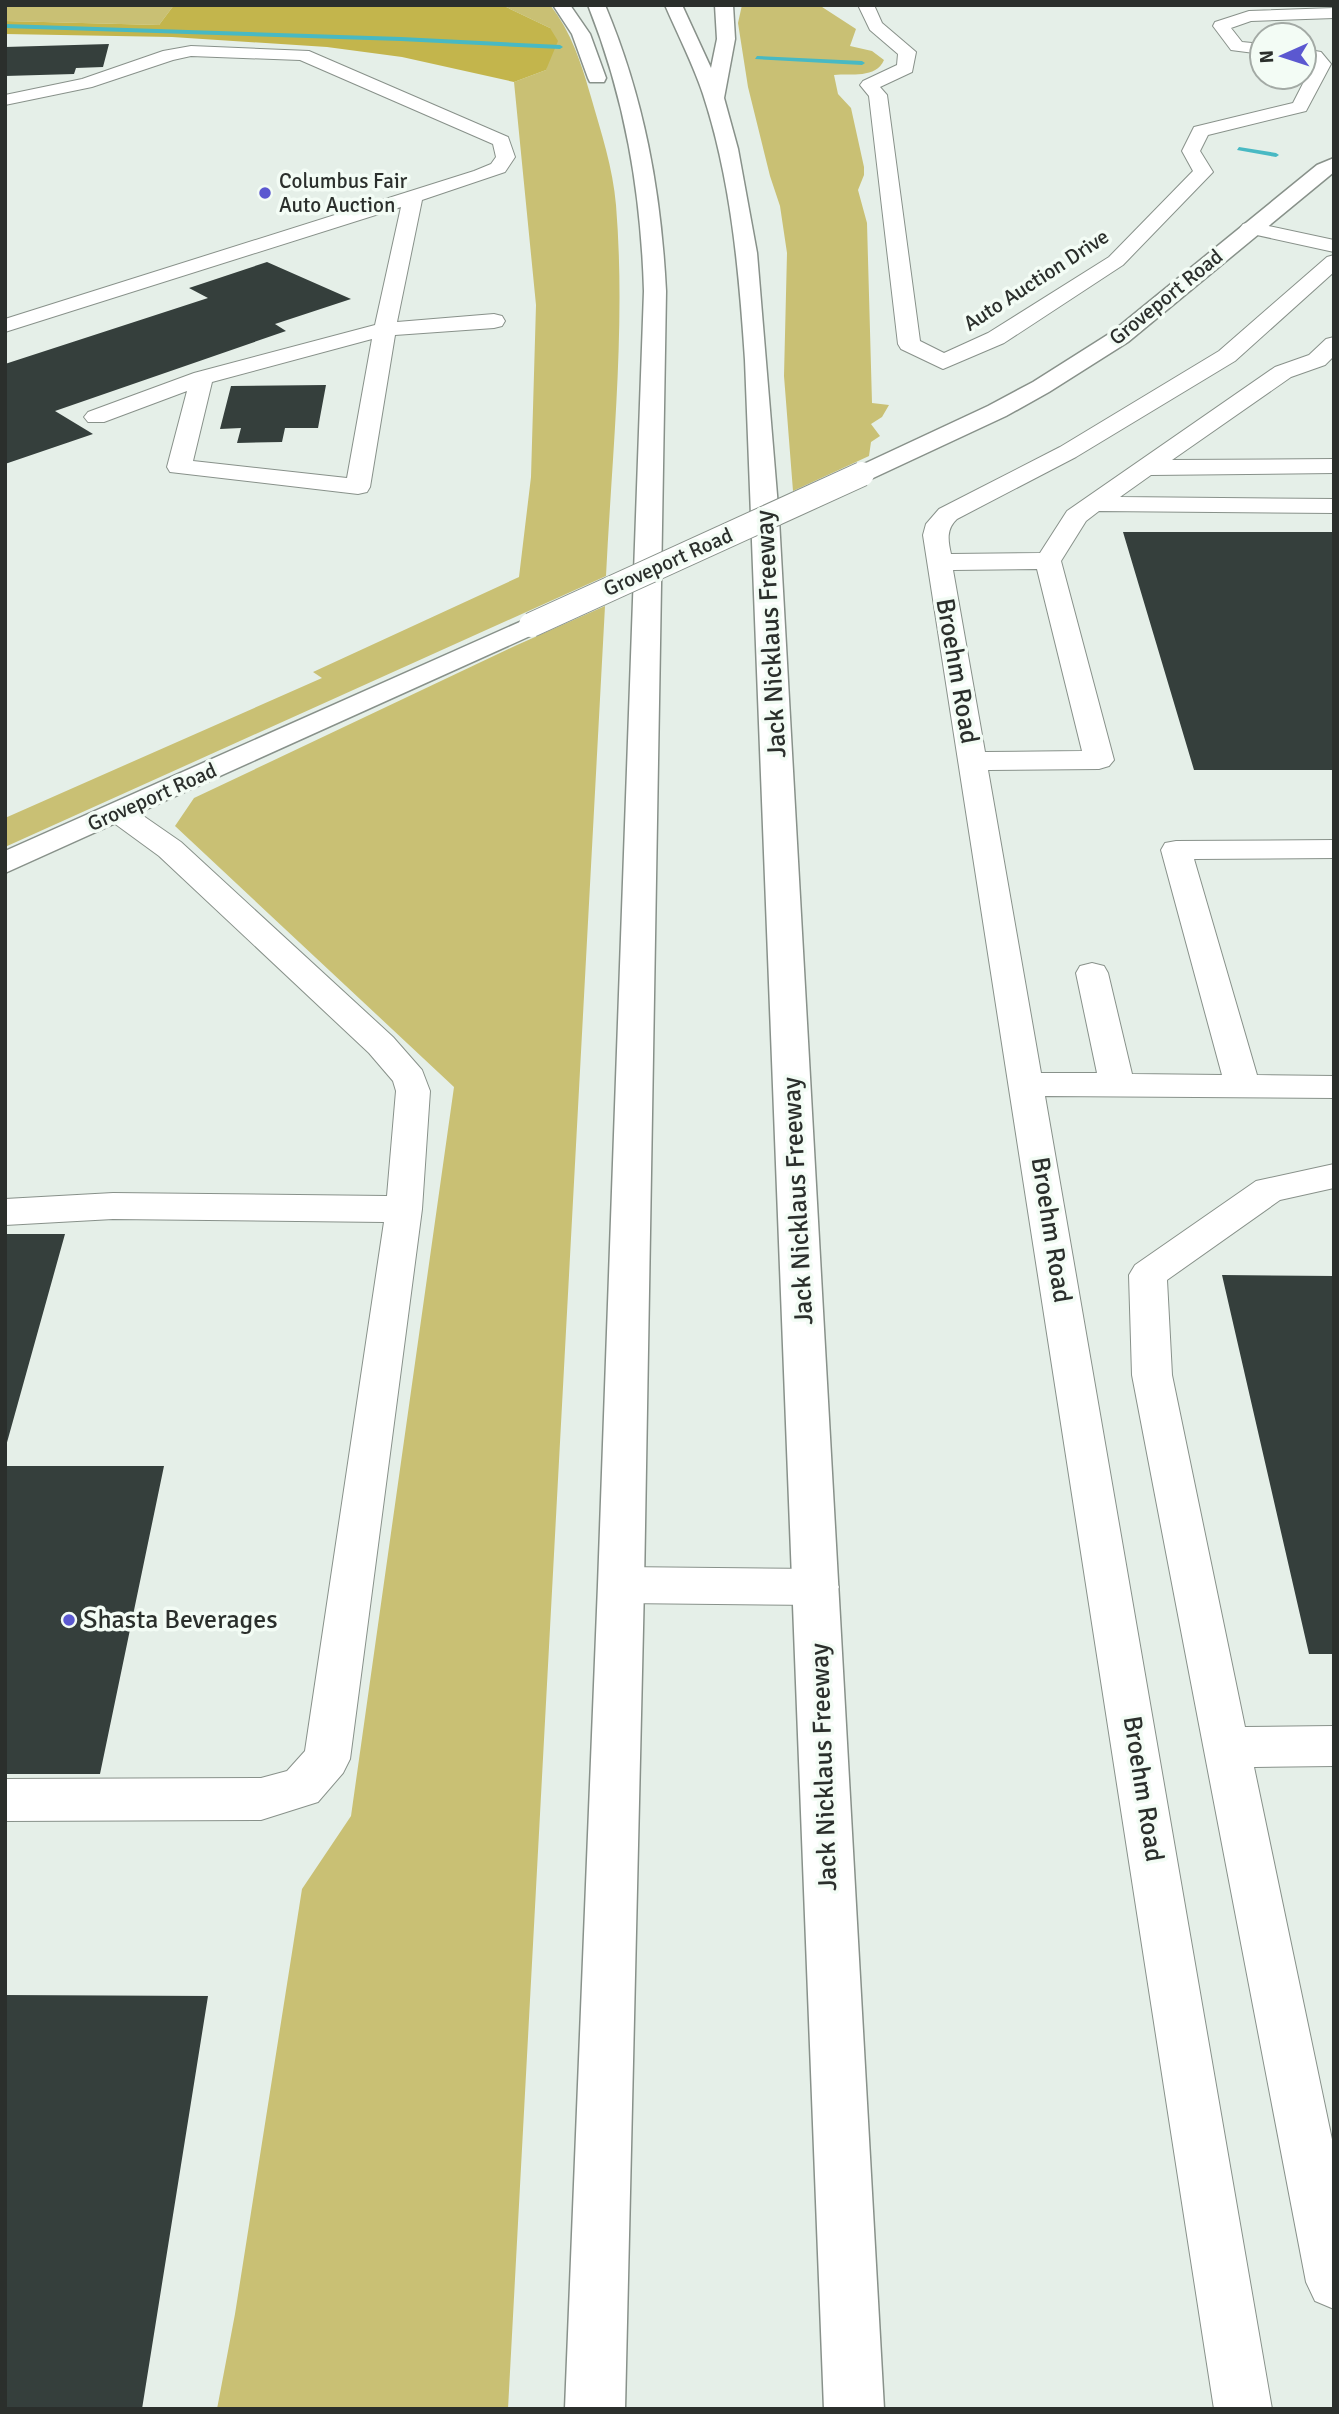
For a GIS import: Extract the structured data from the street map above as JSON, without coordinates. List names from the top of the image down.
{
  "streets": {
    "main road": ["Groveport Road", "Jack Nicklaus Freeway"],
    "street": ["Auto Auction Drive", "Broehm Road"]
  },
  "places": ["Columbus Fair Auto Auction", "Shasta Beverages"],
  "north": "left"
}
